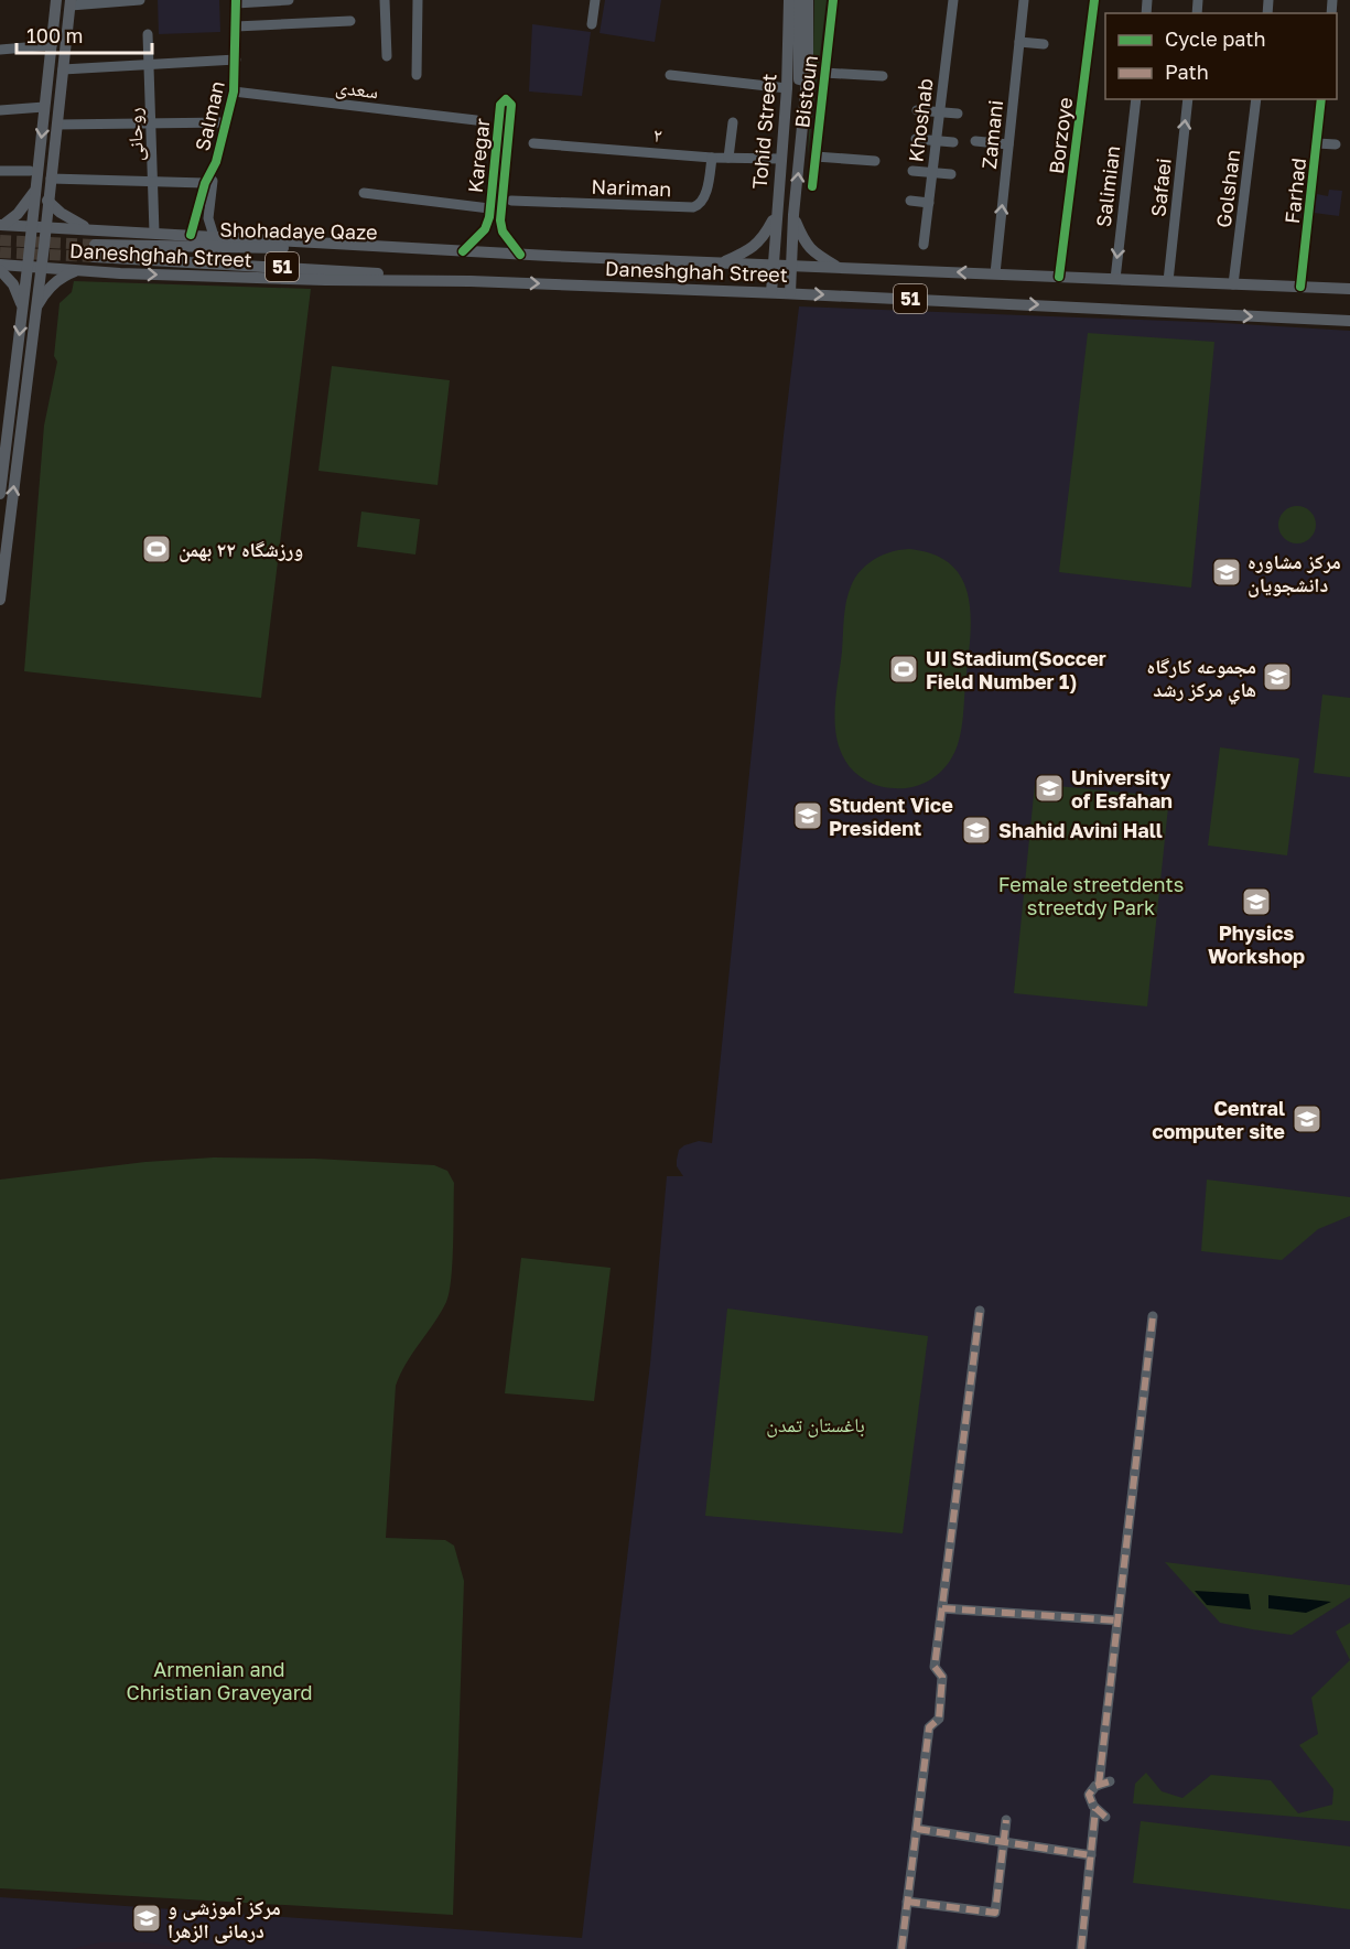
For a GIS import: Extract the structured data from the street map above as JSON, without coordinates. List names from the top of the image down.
{
  "streets": {
    "main road": [
      "Tohid Street",
      "Shohadaye Qaze",
      "Daneshghah Street",
      "51"
    ],
    "street": [
      "سعدی",
      "Bistoun",
      "Salman",
      "Khoshab",
      "روحانی",
      "۲",
      "Zamani",
      "Borzoye",
      "Karegar",
      "Salimian",
      "Nariman",
      "Safaei",
      "Golshan",
      "Farhad"
    ]
  },
  "crossings": [
    ["سعدی", "Salman"],
    ["Salman", "Daneshghah Street"],
    ["Tohid Street", "۲"],
    ["Tohid Street", "Daneshghah Street"],
    ["Tohid Street", "51"],
    ["روحانی", "Daneshghah Street"],
    ["۲", "Nariman"],
    ["Zamani", "Daneshghah Street"],
    ["Borzoye", "Daneshghah Street"],
    ["Karegar", "Shohadaye Qaze"],
    ["Karegar", "Daneshghah Street"],
    ["Salimian", "Daneshghah Street"],
    ["Safaei", "Daneshghah Street"],
    ["Golshan", "Daneshghah Street"],
    ["Farhad", "Daneshghah Street"],
    ["Shohadaye Qaze", "Daneshghah Street"],
    ["Daneshghah Street", "51"]
  ],
  "one_way": ["Zamani", "Salimian", "Safaei"],
  "parks": ["Female streetdents streetdy Park", "باغستان تمدن", "Armenian and Christian Graveyard"],
  "places": {
    "sports": ["ورزشگاه ۲۲ بهمن", "UI Stadium(Soccer Field Number 1)"],
    "school or university": [
      "مرکز مشاوره دانشجویان",
      "مجموعه کارگاه هاي مرکز رشد",
      "University of Esfahan",
      "Student Vice President",
      "Shahid Avini Hall",
      "Physics Workshop",
      "Central computer site",
      "مرکز آموزشی و درمانی الزهرا"
    ]
  },
  "legend": ["Cycle path", "Path"],
  "scale_bar": "100 m"
}
